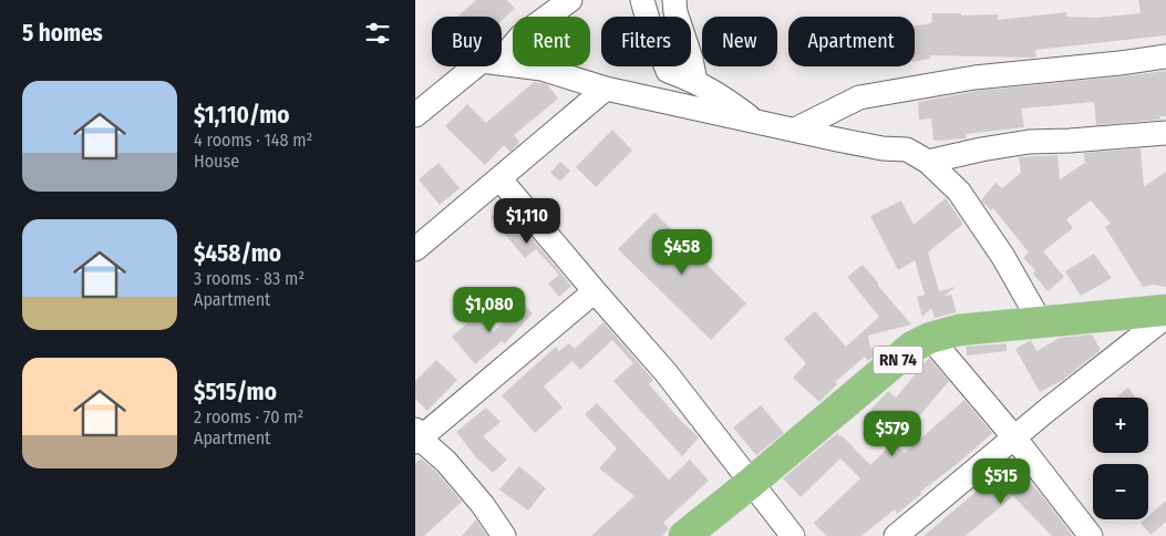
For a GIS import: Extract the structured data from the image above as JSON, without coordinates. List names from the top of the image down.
{
  "streets": {
    "main road": ["RN 74"]
  },
  "page": {
    "heading": "5 homes",
    "chip": [
      "Buy",
      "Rent",
      "Filters",
      "New",
      "Apartment"
    ],
    "list": [
      {
        "name": "$1,110/mo",
        "note": "4 rooms · 148 m² · House"
      },
      {
        "name": "$458/mo",
        "note": "3 rooms · 83 m² · Apartment"
      },
      {
        "name": "$515/mo",
        "note": "2 rooms · 70 m² · Apartment"
      }
    ],
    "price": [
      "$1,110",
      "$458",
      "$1,080",
      "$579",
      "$515"
    ],
    "map_buttons": ["+", "−"]
  }
}
